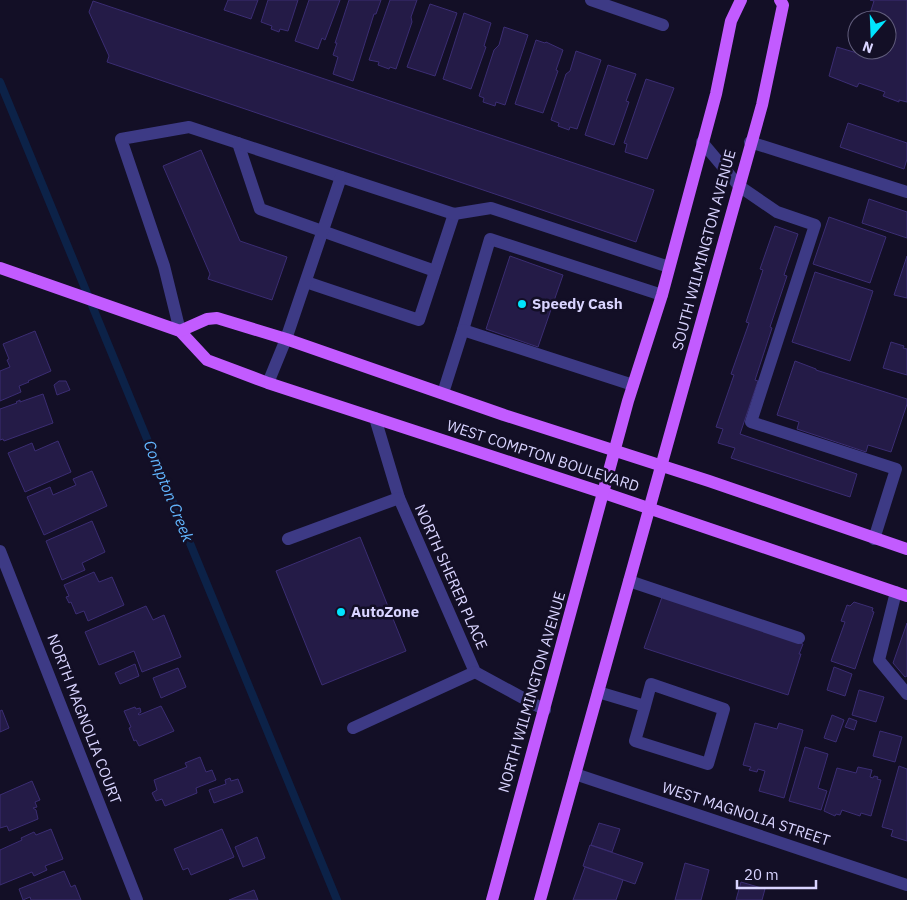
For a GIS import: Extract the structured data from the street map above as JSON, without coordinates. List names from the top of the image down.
{
  "streets": {
    "main road": ["SOUTH WILMINGTON AVENUE", "WEST COMPTON BOULEVARD", "NORTH WILMINGTON AVENUE"],
    "street": ["NORTH SHERER PLACE", "NORTH MAGNOLIA COURT", "WEST MAGNOLIA STREET"]
  },
  "crossings": [
    ["SOUTH WILMINGTON AVENUE", "WEST COMPTON BOULEVARD"],
    ["SOUTH WILMINGTON AVENUE", "NORTH WILMINGTON AVENUE"],
    ["WEST COMPTON BOULEVARD", "NORTH SHERER PLACE"],
    ["WEST COMPTON BOULEVARD", "NORTH WILMINGTON AVENUE"],
    ["NORTH SHERER PLACE", "NORTH WILMINGTON AVENUE"]
  ],
  "water": ["Compton Creek"],
  "places": ["Speedy Cash", "AutoZone"],
  "scale_bar": "20 m",
  "north": "bottom"
}
